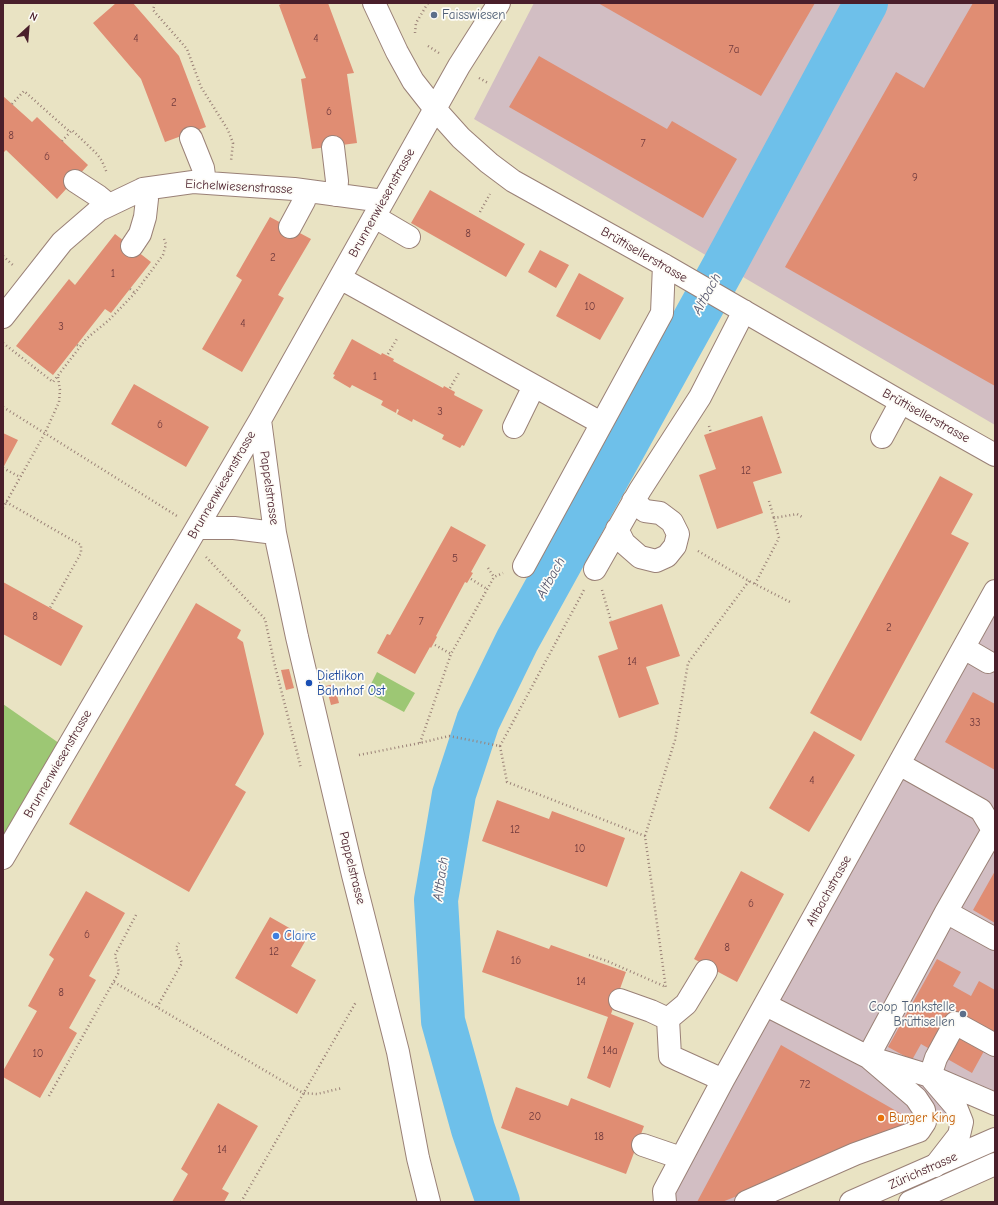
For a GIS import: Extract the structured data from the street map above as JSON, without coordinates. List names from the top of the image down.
{
  "streets": {
    "street": [
      "Eichelwiesenstrasse",
      "Brunnenwiesenstrasse",
      "Brüttisellerstrasse",
      "Pappelstrasse",
      "Altbachstrasse",
      "Zürichstrasse"
    ]
  },
  "crossings": [
    ["Eichelwiesenstrasse", "Brunnenwiesenstrasse"],
    ["Brunnenwiesenstrasse", "Brüttisellerstrasse"],
    ["Brunnenwiesenstrasse", "Pappelstrasse"]
  ],
  "water": ["Altbach"],
  "places": [
    "Faisswiesen",
    "Dietlikon Bahnhof Ost",
    "Claire",
    "Coop Tankstelle Brüttisellen",
    "Burger King"
  ],
  "house_numbers": [
    "4",
    "4",
    "7a",
    "2",
    "6",
    "8",
    "7",
    "6",
    "9",
    "8",
    "2",
    "1",
    "10",
    "4",
    "3",
    "1",
    "3",
    "6",
    "12",
    "5",
    "8",
    "7",
    "2",
    "14",
    "33",
    "4",
    "12",
    "10",
    "6",
    "6",
    "8",
    "12",
    "16",
    "14",
    "8",
    "14a",
    "10",
    "72",
    "20",
    "18",
    "14"
  ],
  "north": "top right"
}
